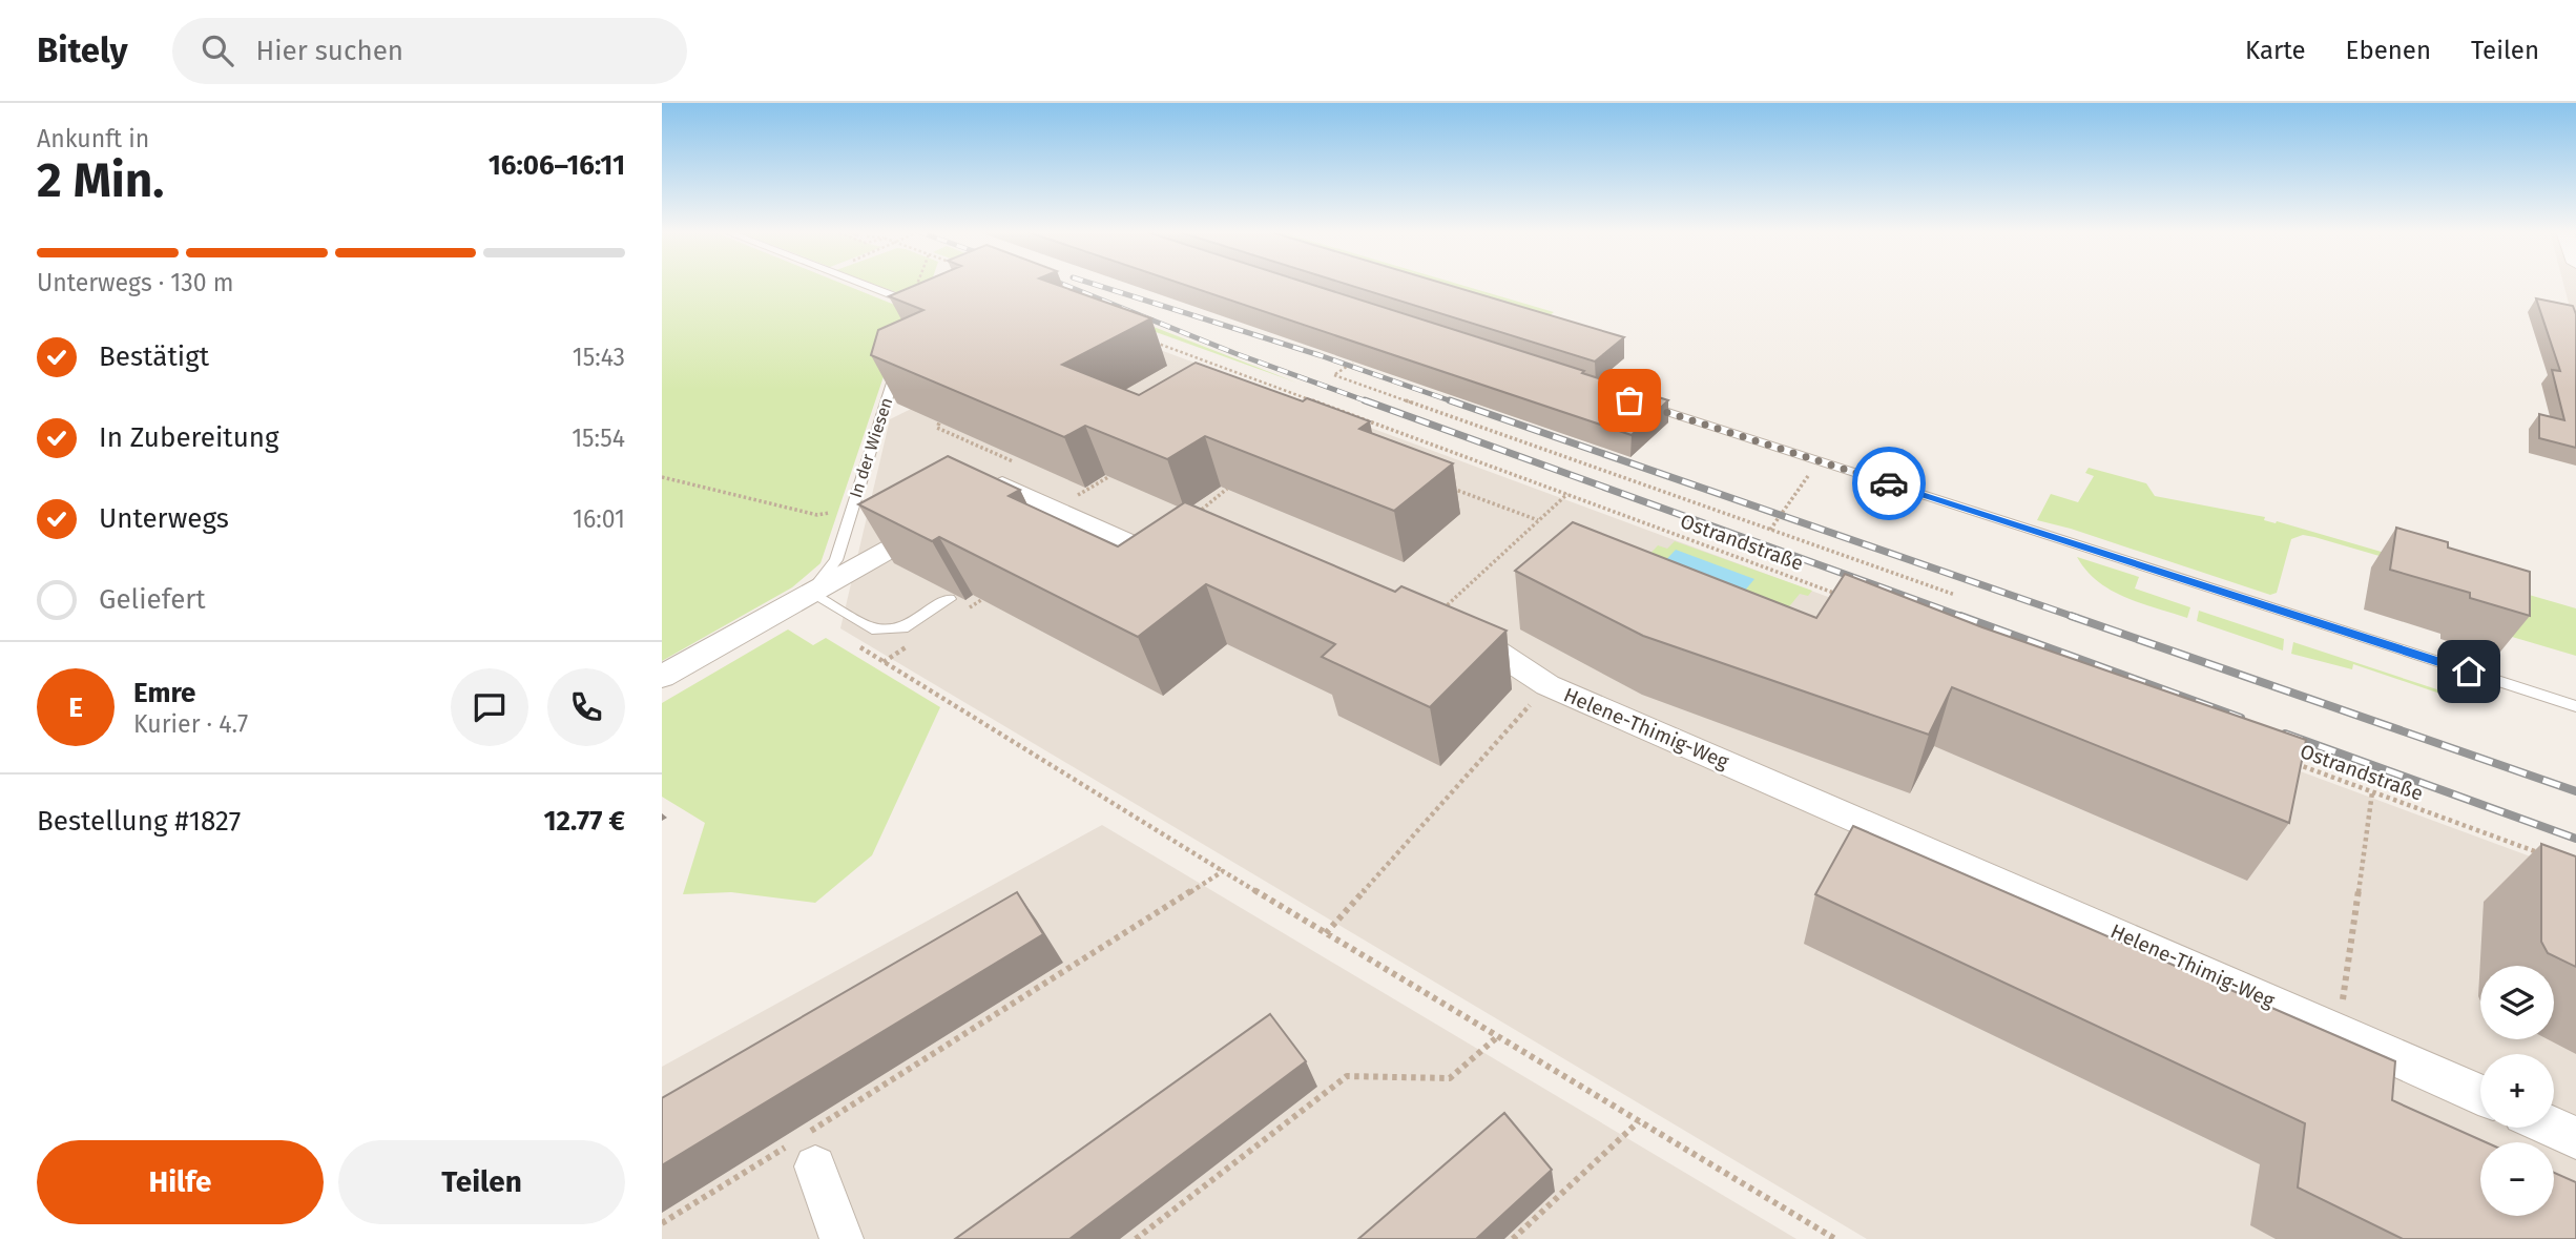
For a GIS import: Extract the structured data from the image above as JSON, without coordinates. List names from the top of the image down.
{
  "streets": {
    "street": ["In der Wiesen", "Helene-Thimig-Weg"],
    "path": ["Ostrandstraße"]
  },
  "page": {
    "header": "Bitely",
    "search": "Hier suchen",
    "nav": ["Karte", "Ebenen", "Teilen"],
    "heading": ["2 Min.", "Ankunft in", "16:06–16:11"],
    "panel": [
      "Emre",
      "Kurier · 4.7",
      "Bestellung #1827",
      "12.77 €"
    ],
    "bar": "Unterwegs · 130 m",
    "list": [
      ["Bestätigt", "15:43"],
      ["In Zubereitung", "15:54"],
      ["Unterwegs", "16:01"],
      "Geliefert"
    ],
    "round": "E",
    "map_buttons": ["+", "−"],
    "buttons": ["Hilfe", "Teilen"]
  }
}
